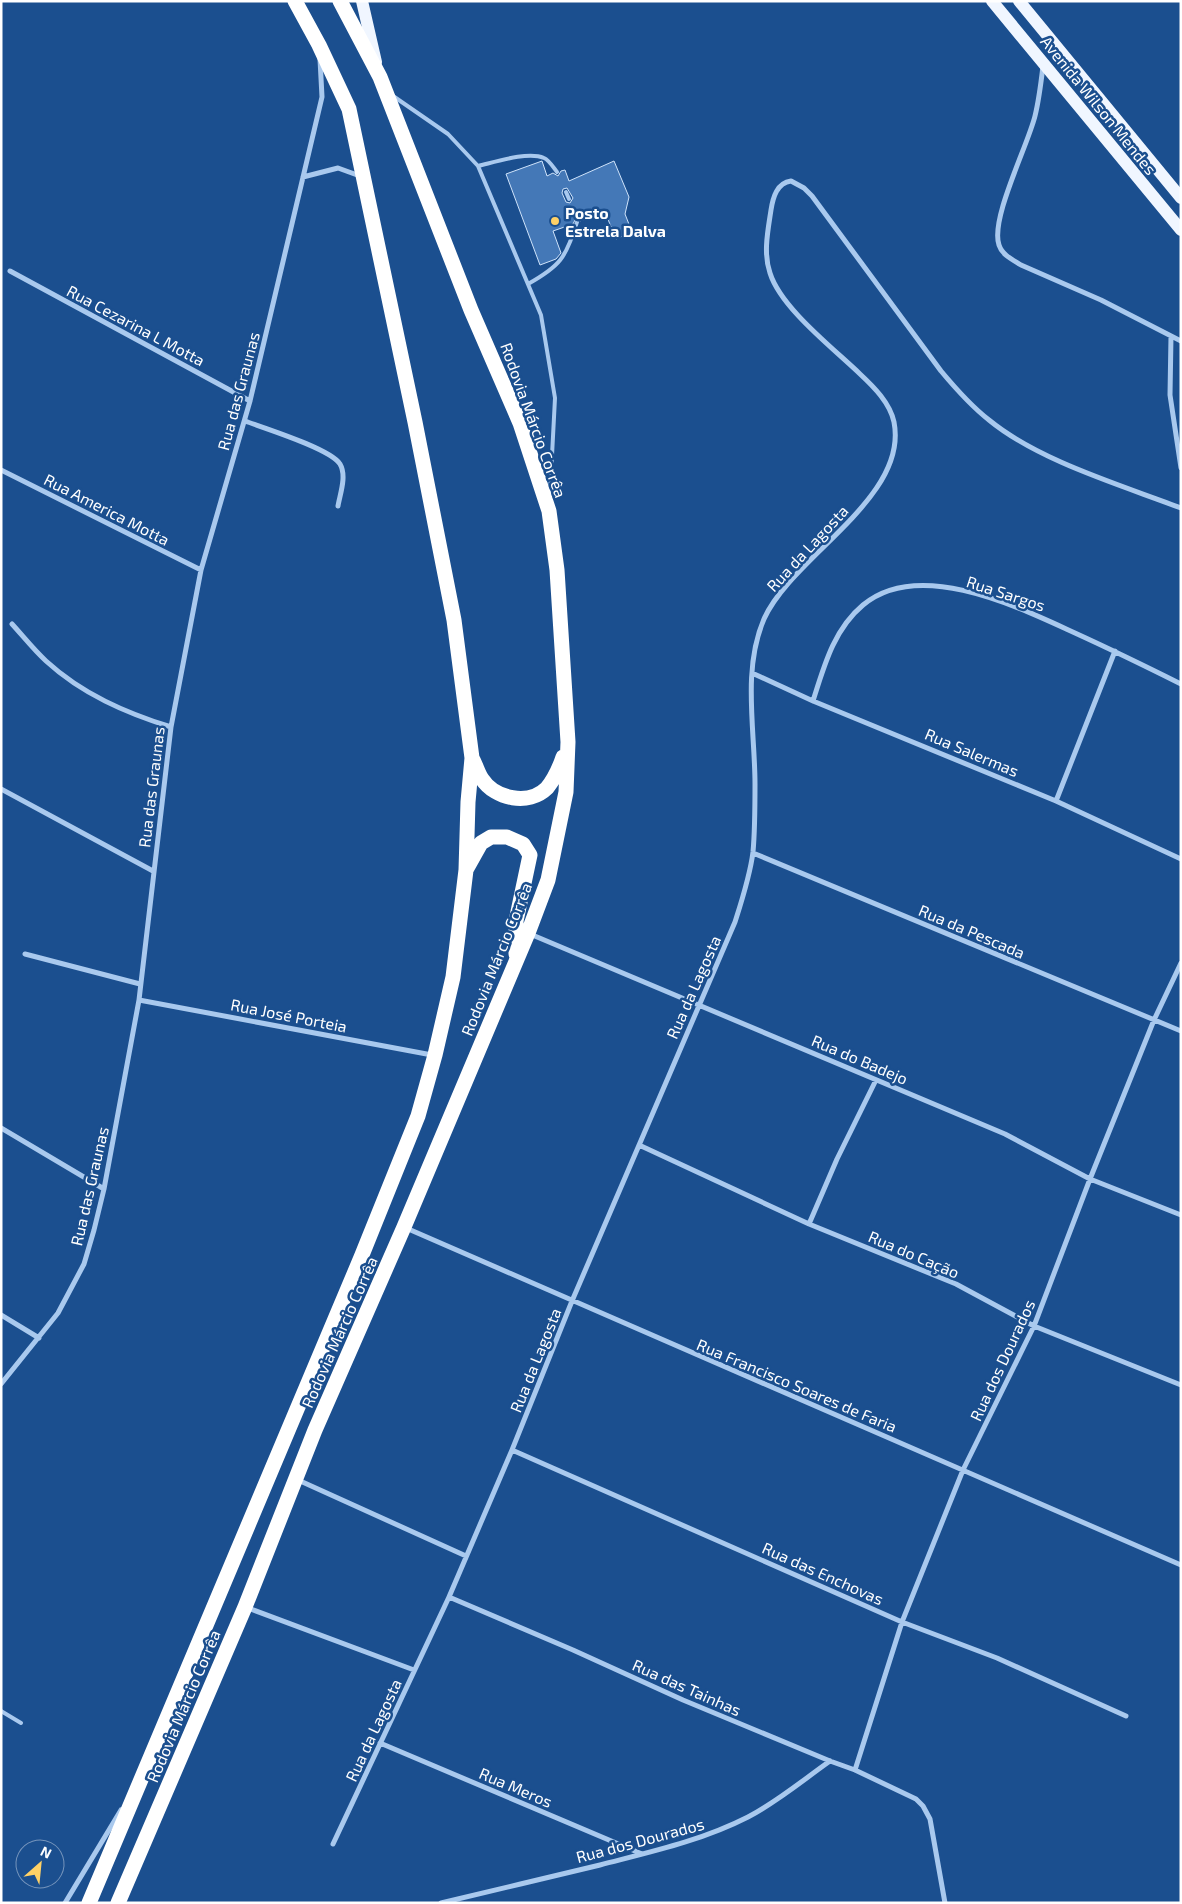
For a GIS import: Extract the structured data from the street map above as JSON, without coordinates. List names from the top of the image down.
{
  "streets": {
    "highway": ["Rodovia Márcio Corrêa"],
    "main road": ["Avenida Wilson Mendes"],
    "street": [
      "Rua Cezarina L Motta",
      "Rua das Graunas",
      "Rua America Motta",
      "Rua da Lagosta",
      "Rua Sargos",
      "Rua Salermas",
      "Rua da Pescada",
      "Rua José Porteia",
      "Rua do Badejo",
      "Rua do Cação",
      "Rua dos Dourados",
      "Rua Francisco Soares de Faria",
      "Rua das Enchovas",
      "Rua das Tainhas",
      "Rua Meros"
    ]
  },
  "crossings": [
    ["Rua Cezarina L Motta", "Rua das Graunas"],
    ["Rua das Graunas", "Rodovia Márcio Corrêa"],
    ["Rua das Graunas", "Rua America Motta"],
    ["Rua das Graunas", "Rua José Porteia"],
    ["Rodovia Márcio Corrêa", "Rua José Porteia"],
    ["Rodovia Márcio Corrêa", "Rua do Badejo"],
    ["Rodovia Márcio Corrêa", "Rua Francisco Soares de Faria"],
    ["Rua da Lagosta", "Rua Salermas"],
    ["Rua da Lagosta", "Rua da Pescada"],
    ["Rua da Lagosta", "Rua do Badejo"],
    ["Rua da Lagosta", "Rua do Cação"],
    ["Rua da Lagosta", "Rua Francisco Soares de Faria"],
    ["Rua da Lagosta", "Rua das Enchovas"],
    ["Rua da Lagosta", "Rua das Tainhas"],
    ["Rua da Lagosta", "Rua Meros"],
    ["Rua Sargos", "Rua Salermas"],
    ["Rua da Pescada", "Rua dos Dourados"],
    ["Rua do Badejo", "Rua dos Dourados"],
    ["Rua do Cação", "Rua dos Dourados"],
    ["Rua dos Dourados", "Rua Francisco Soares de Faria"],
    ["Rua dos Dourados", "Rua das Enchovas"],
    ["Rua dos Dourados", "Rua das Tainhas"],
    ["Rua dos Dourados", "Rua Meros"]
  ],
  "places": ["Posto Estrela Dalva"],
  "north": "top right"
}
